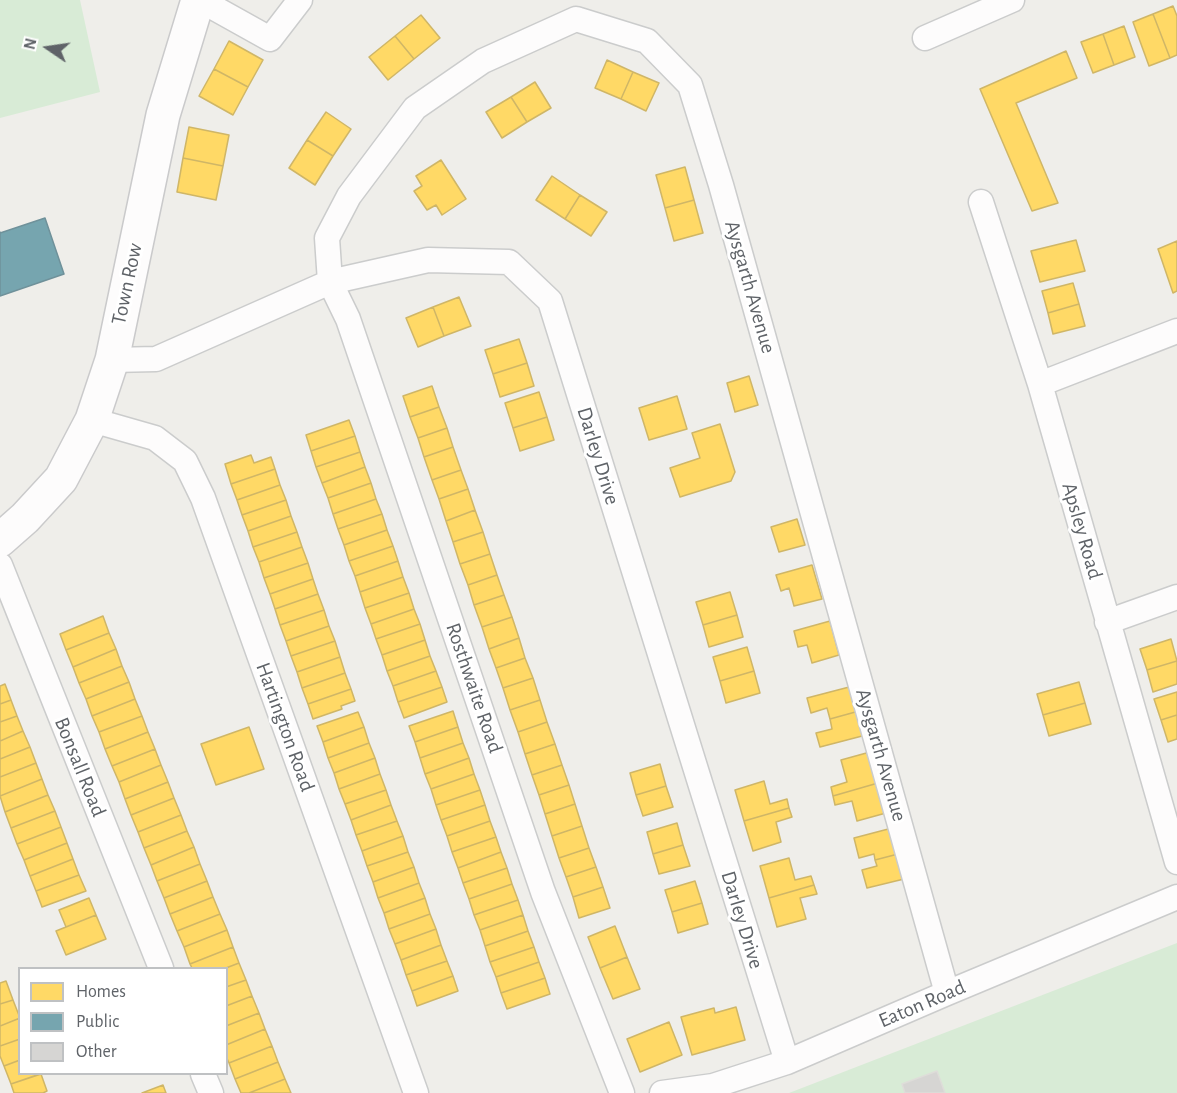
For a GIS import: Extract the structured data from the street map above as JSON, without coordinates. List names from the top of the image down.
{
  "streets": {
    "street": [
      "Town Row",
      "Aysgarth Avenue",
      "Darley Drive",
      "Apsley Road",
      "Rosthwaite Road",
      "Hartington Road",
      "Bonsall Road",
      "Eaton Road"
    ]
  },
  "crossings": [
    ["Town Row", "Darley Drive"],
    ["Town Row", "Hartington Road"],
    ["Aysgarth Avenue", "Darley Drive"],
    ["Aysgarth Avenue", "Rosthwaite Road"],
    ["Aysgarth Avenue", "Eaton Road"],
    ["Darley Drive", "Rosthwaite Road"],
    ["Darley Drive", "Eaton Road"]
  ],
  "legend": ["Homes", "Public", "Other"],
  "north": "left"
}
